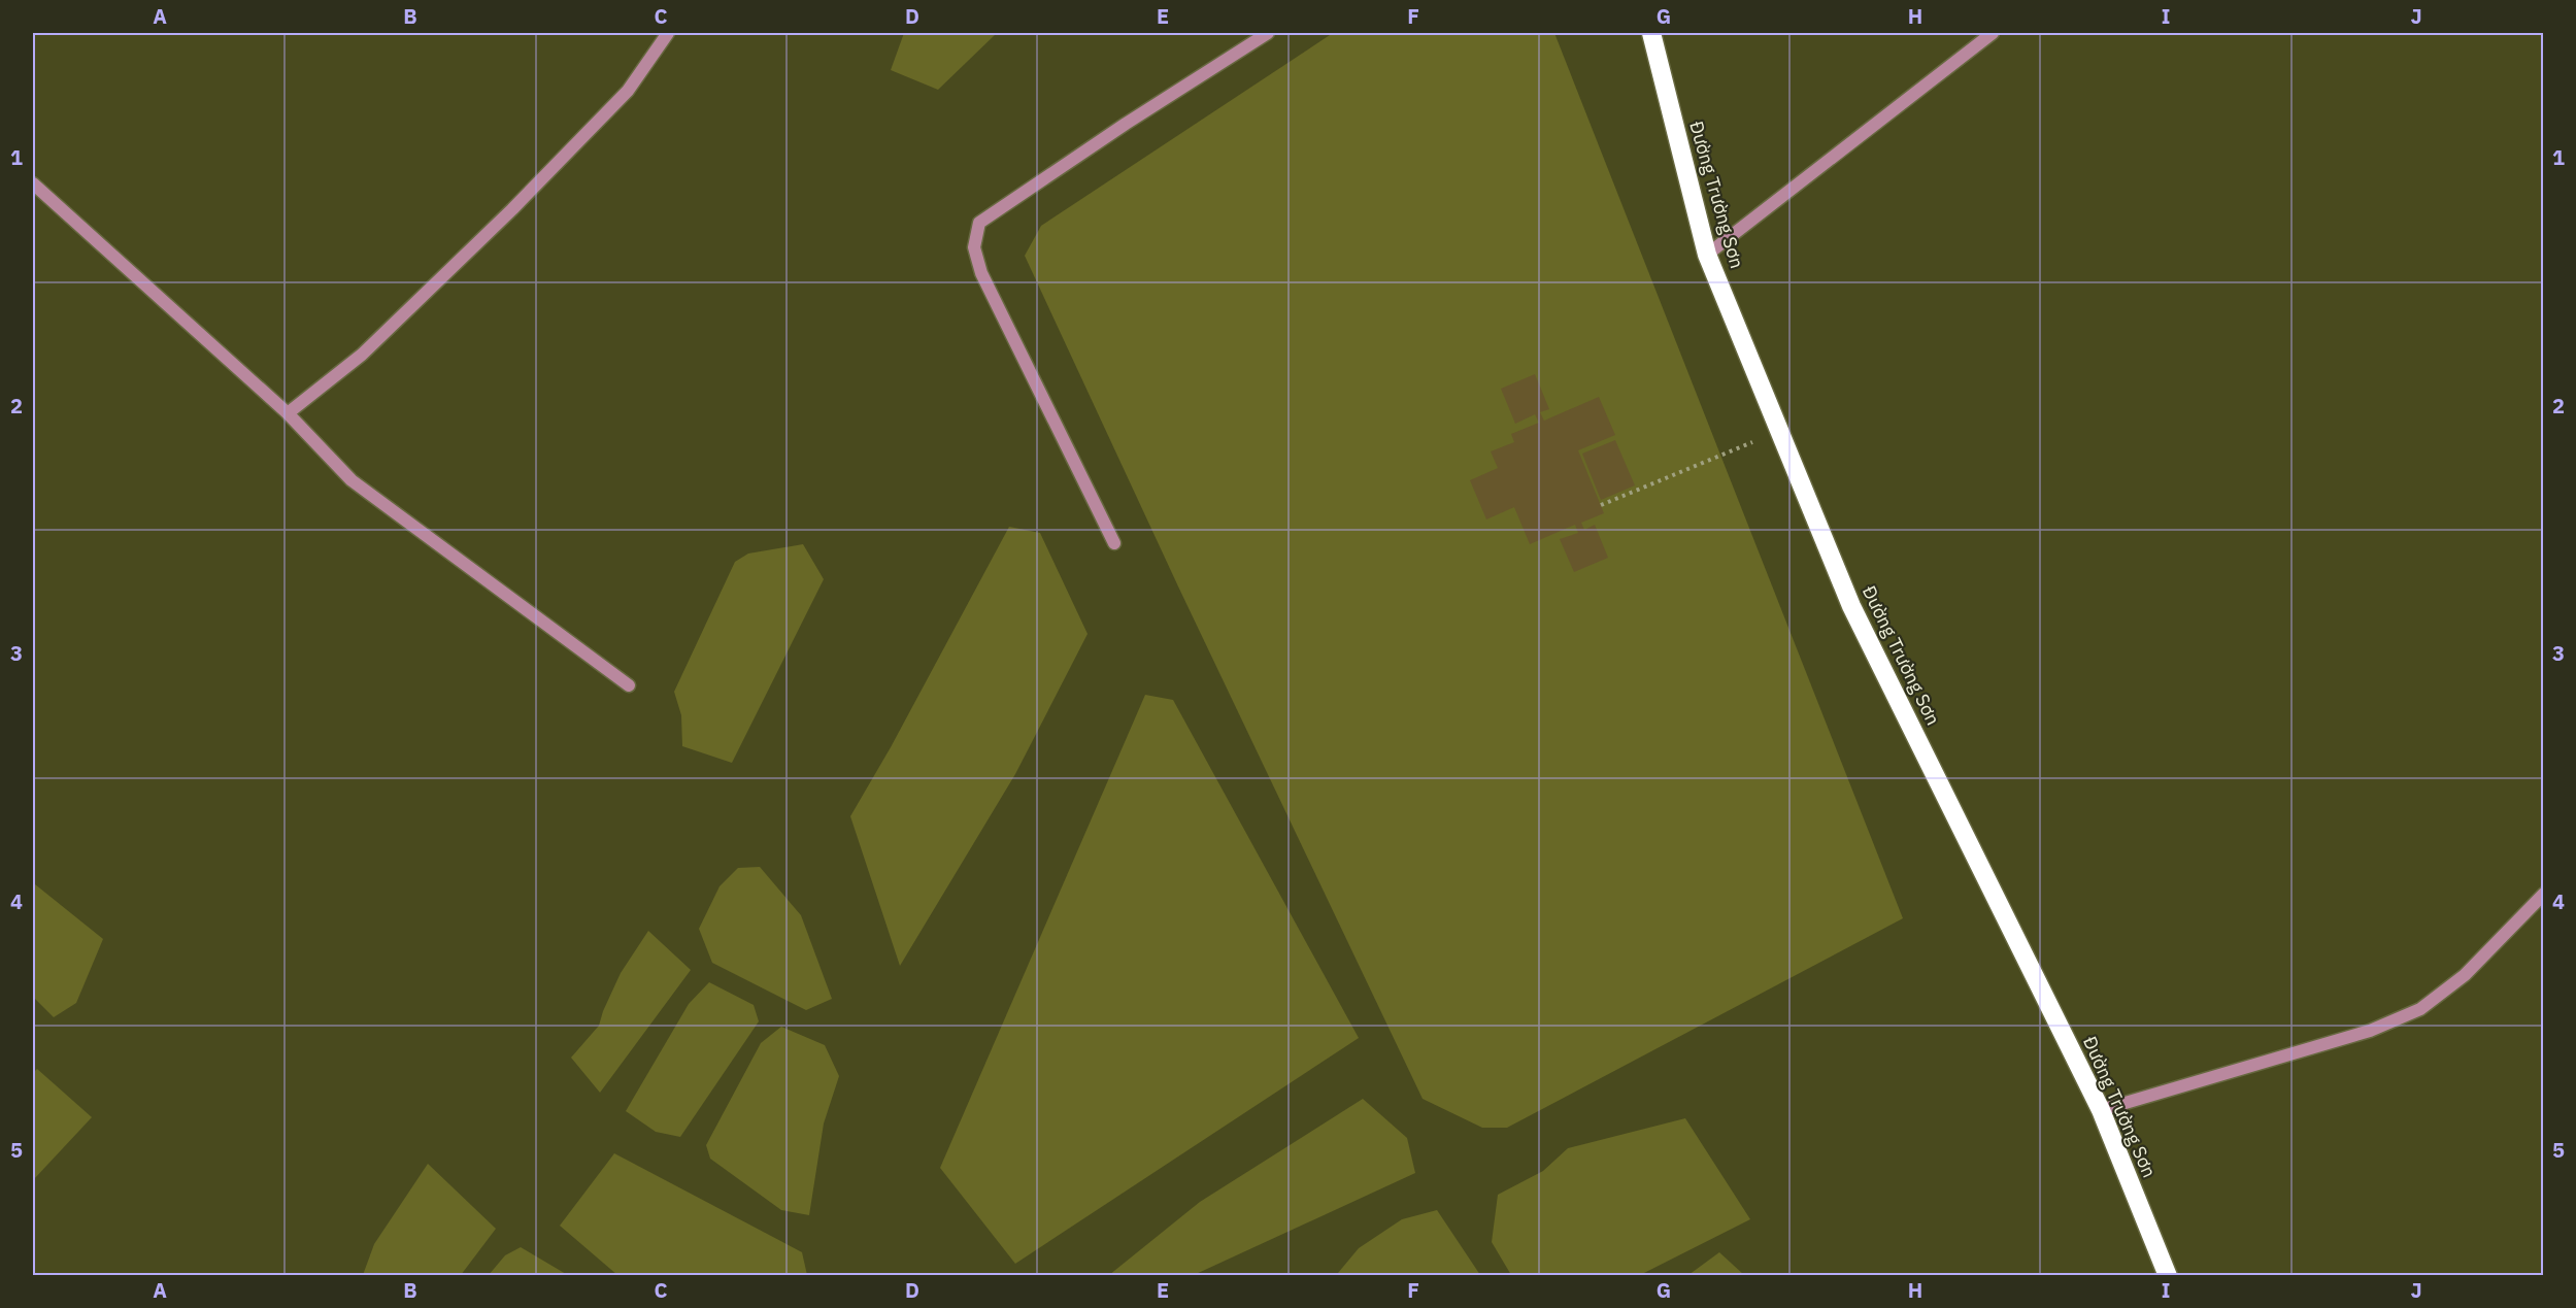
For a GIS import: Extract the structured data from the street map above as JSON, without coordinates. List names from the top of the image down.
{
  "streets": {
    "highway": ["Đường Trường Sơn"]
  },
  "grid": {
    "columns": [
      "A",
      "B",
      "C",
      "D",
      "E",
      "F",
      "G",
      "H",
      "I",
      "J"
    ],
    "rows": [
      "1",
      "2",
      "3",
      "4",
      "5"
    ]
  }
}
